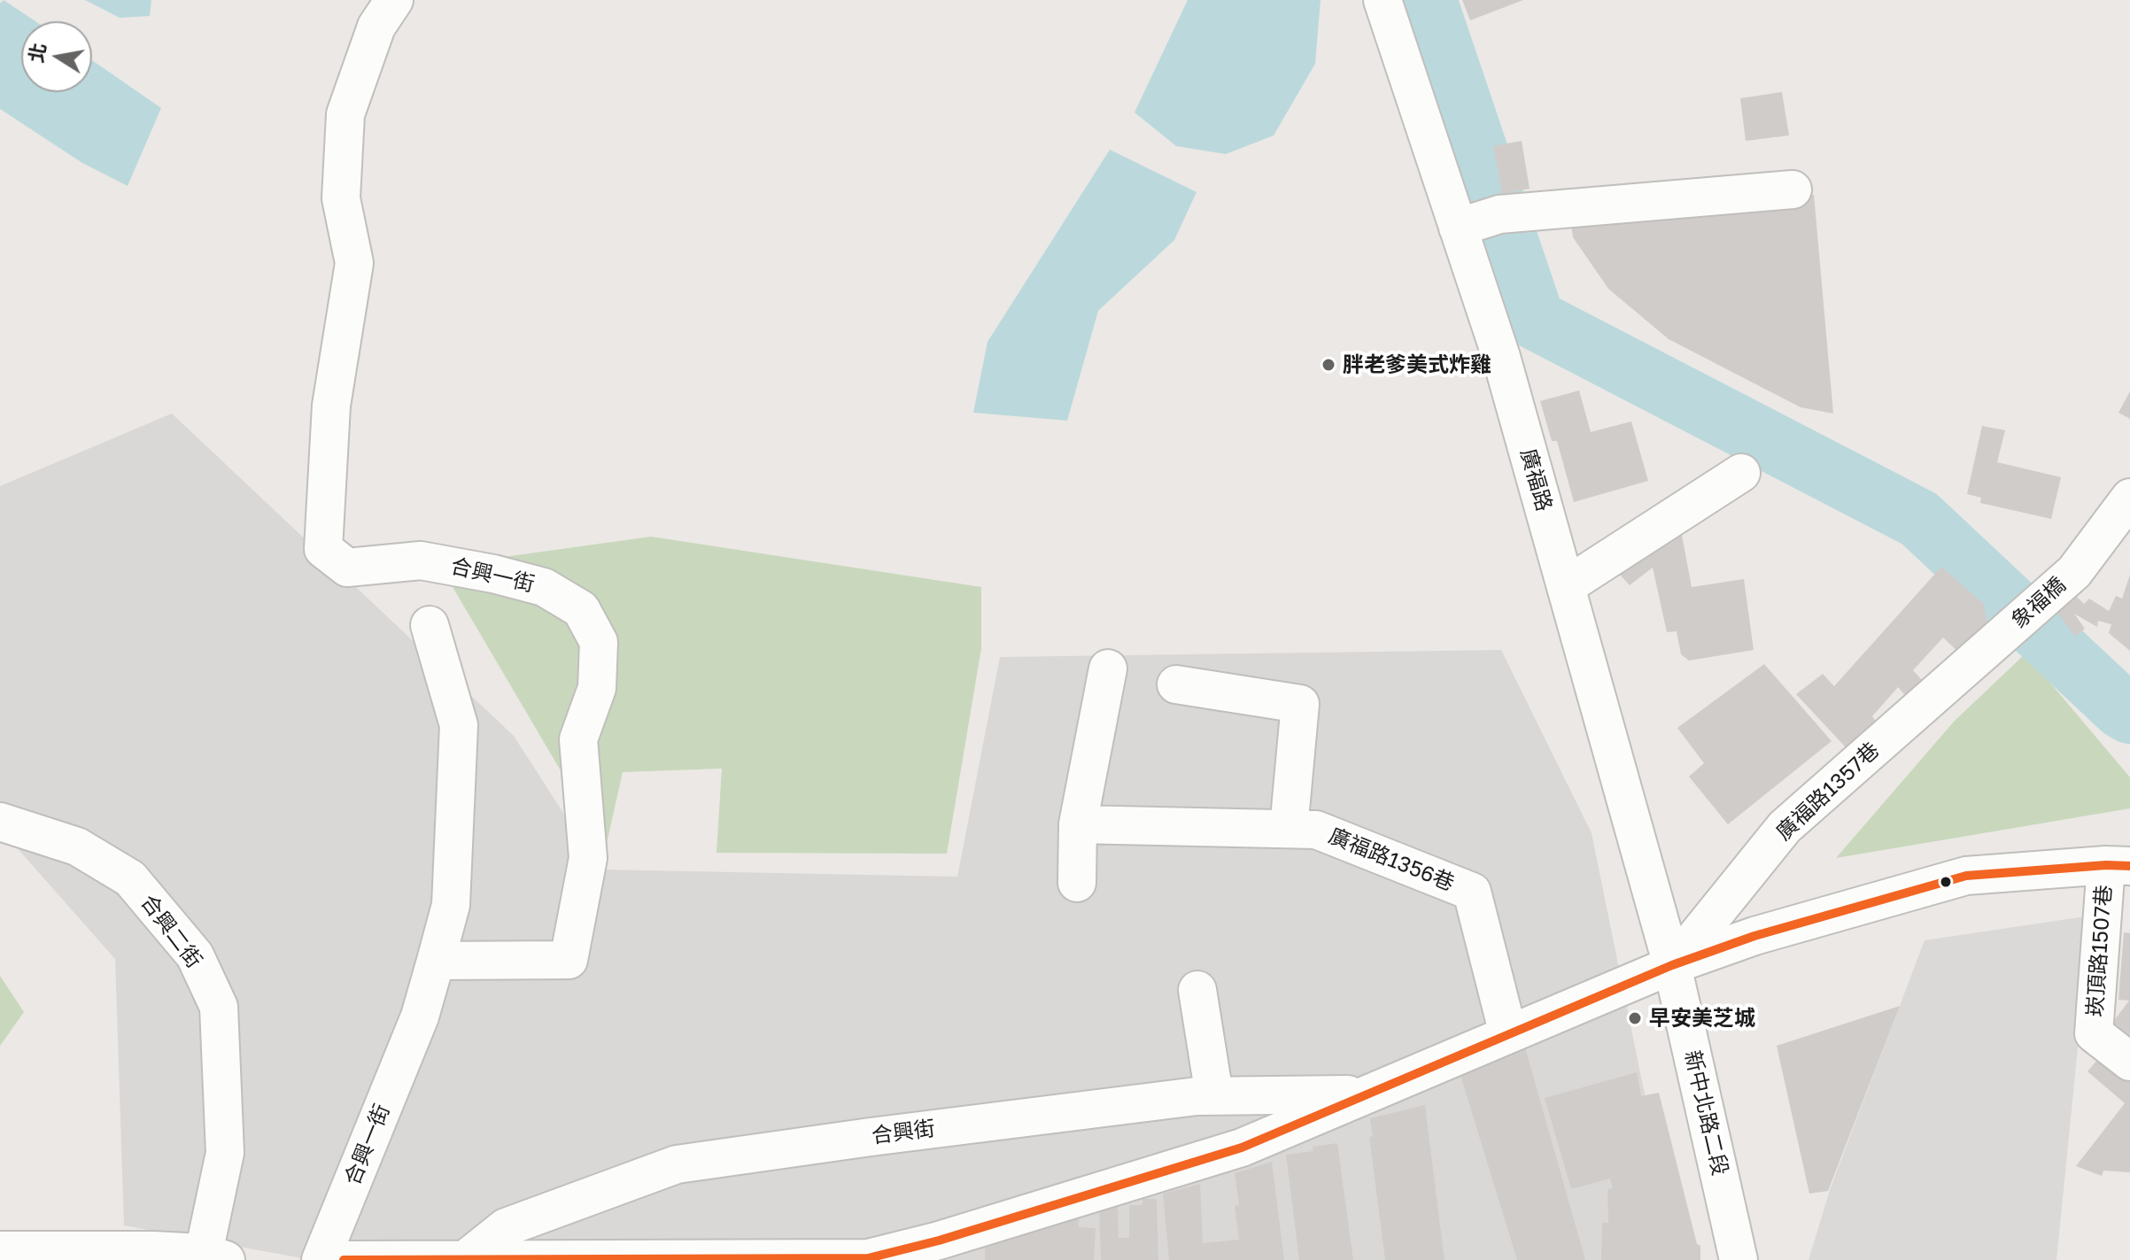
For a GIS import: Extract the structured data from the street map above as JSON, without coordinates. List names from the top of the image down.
{
  "streets": {
    "street": [
      "廣福路",
      "合興一街",
      "象福橋",
      "廣福路1357巷",
      "廣福路1356巷",
      "合興二街",
      "崁頂路1507巷",
      "新中北路二段",
      "合興街"
    ]
  },
  "crossings": [
    ["廣福路", "廣福路1357巷"],
    ["廣福路", "新中北路二段"],
    ["象福橋", "廣福路1357巷"],
    ["廣福路1357巷", "新中北路二段"]
  ],
  "places": ["胖老爹美式炸雞", "早安美芝城"],
  "north": "left"
}
